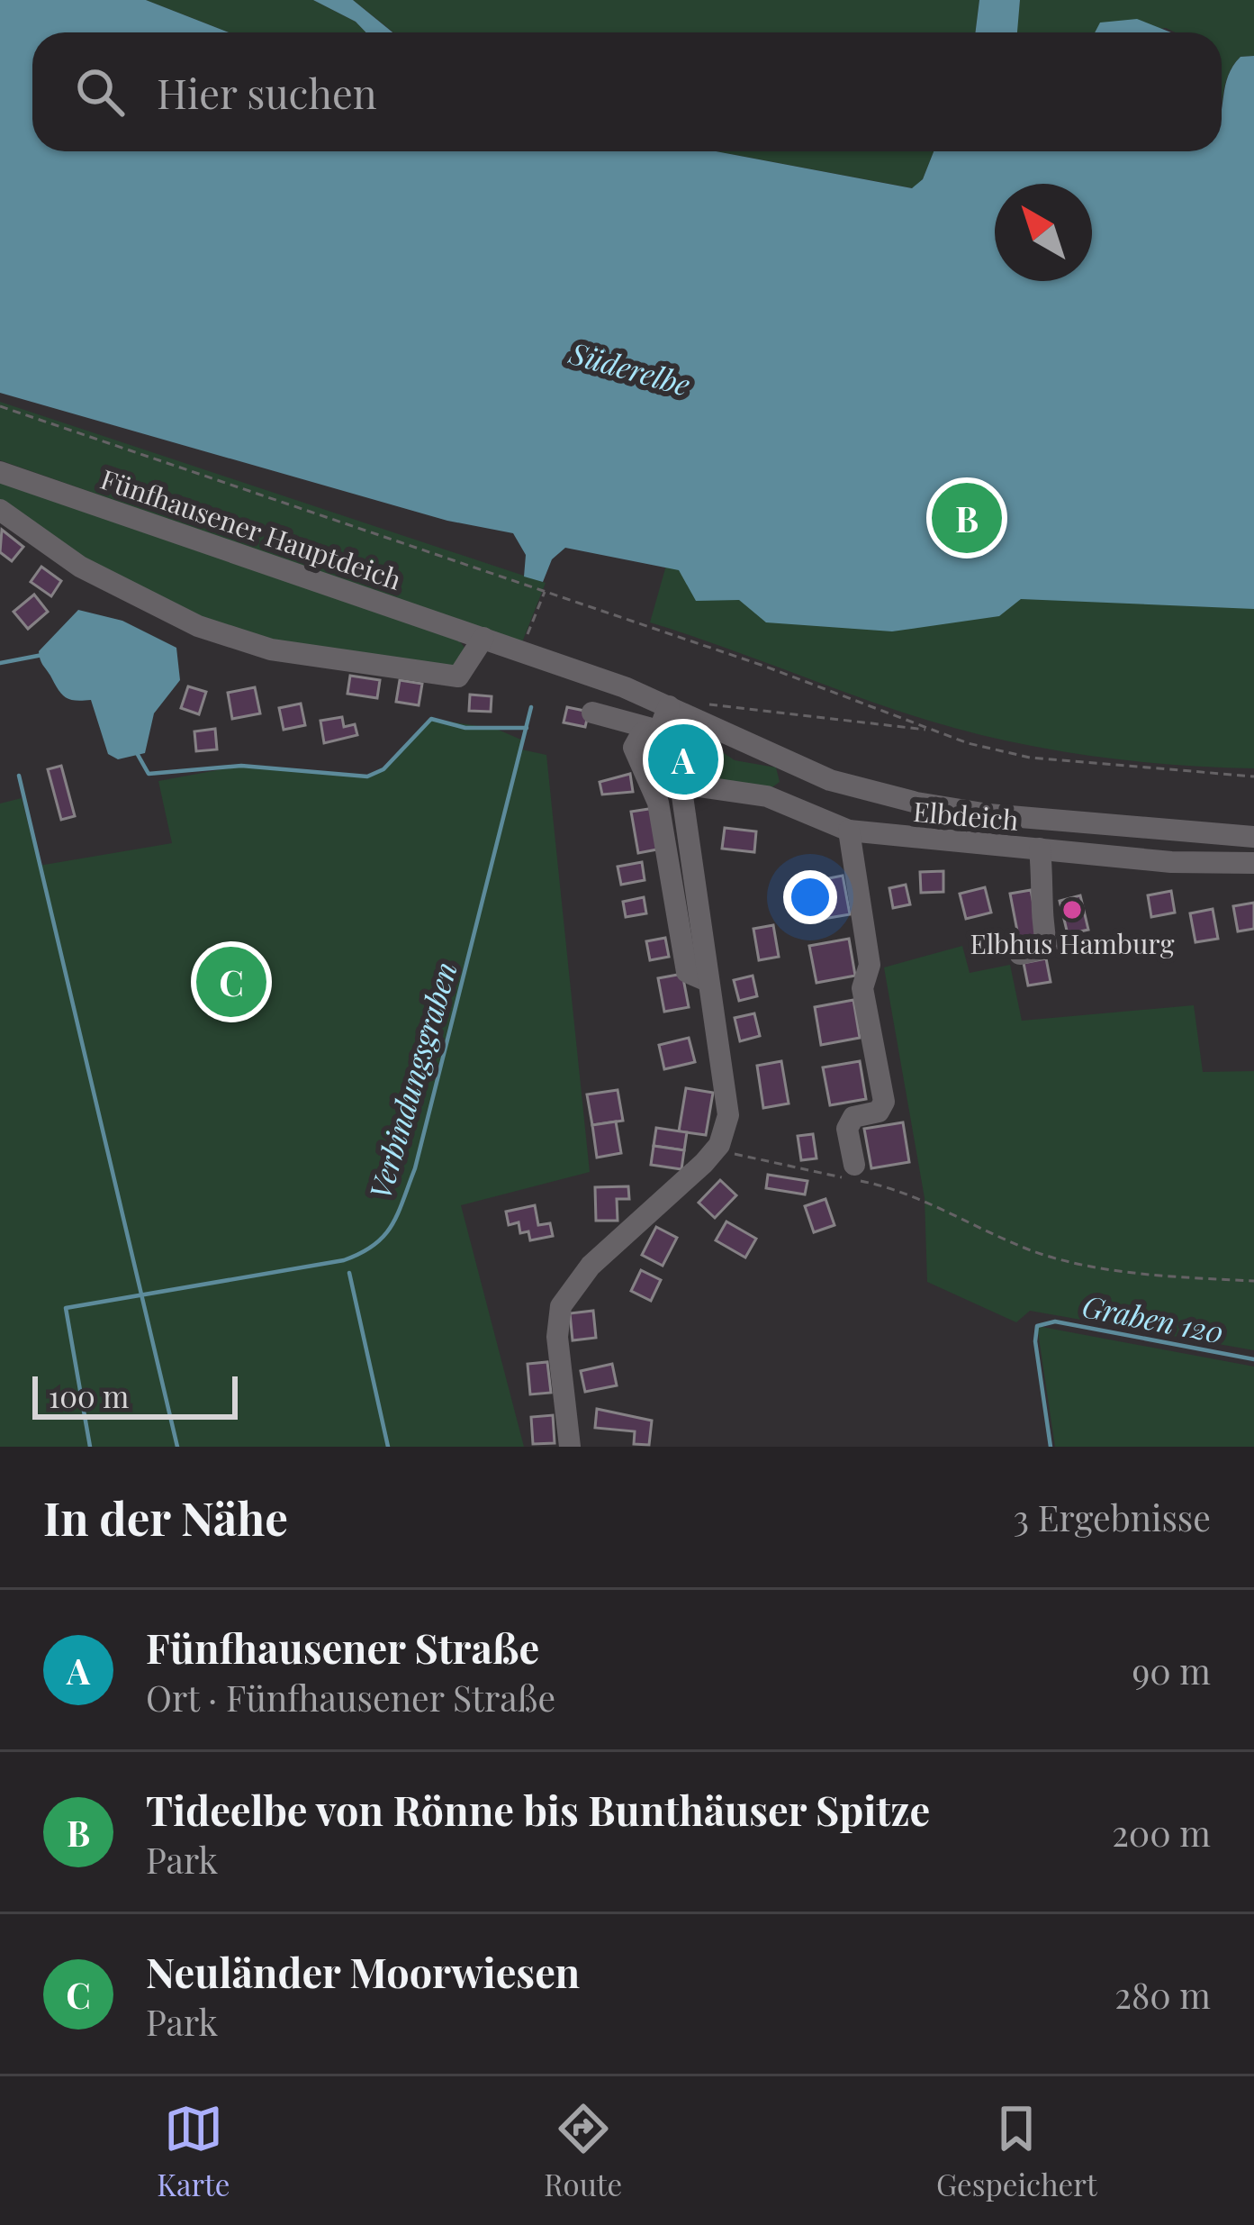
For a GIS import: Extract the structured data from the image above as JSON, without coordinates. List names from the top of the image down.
{
  "streets": {
    "street": ["Fünfhausener Hauptdeich", "Elbdeich"]
  },
  "crossings": [
    ["Fünfhausener Hauptdeich", "Elbdeich"]
  ],
  "water": ["Süderelbe", "Verbindungsgraben", "Graben 120"],
  "places": ["Elbhus Hamburg"],
  "scale_bar": "100 m",
  "north": "top left",
  "page": {
    "search": "Hier suchen",
    "pins": ["B", "A", "C"],
    "scale": "100 m",
    "heading": ["In der Nähe", "3 Ergebnisse"],
    "list": [
      {
        "mark": "A",
        "name": "Fünfhausener Straße",
        "note": "Ort · Fünfhausener Straße",
        "value": "90 m"
      },
      {
        "mark": "B",
        "name": "Tideelbe von Rönne bis Bunthäuser Spitze",
        "note": "Park",
        "value": "200 m"
      },
      {
        "mark": "C",
        "name": "Neuländer Moorwiesen",
        "note": "Park",
        "value": "280 m"
      }
    ],
    "nav": ["Karte", "Route", "Gespeichert"]
  }
}
